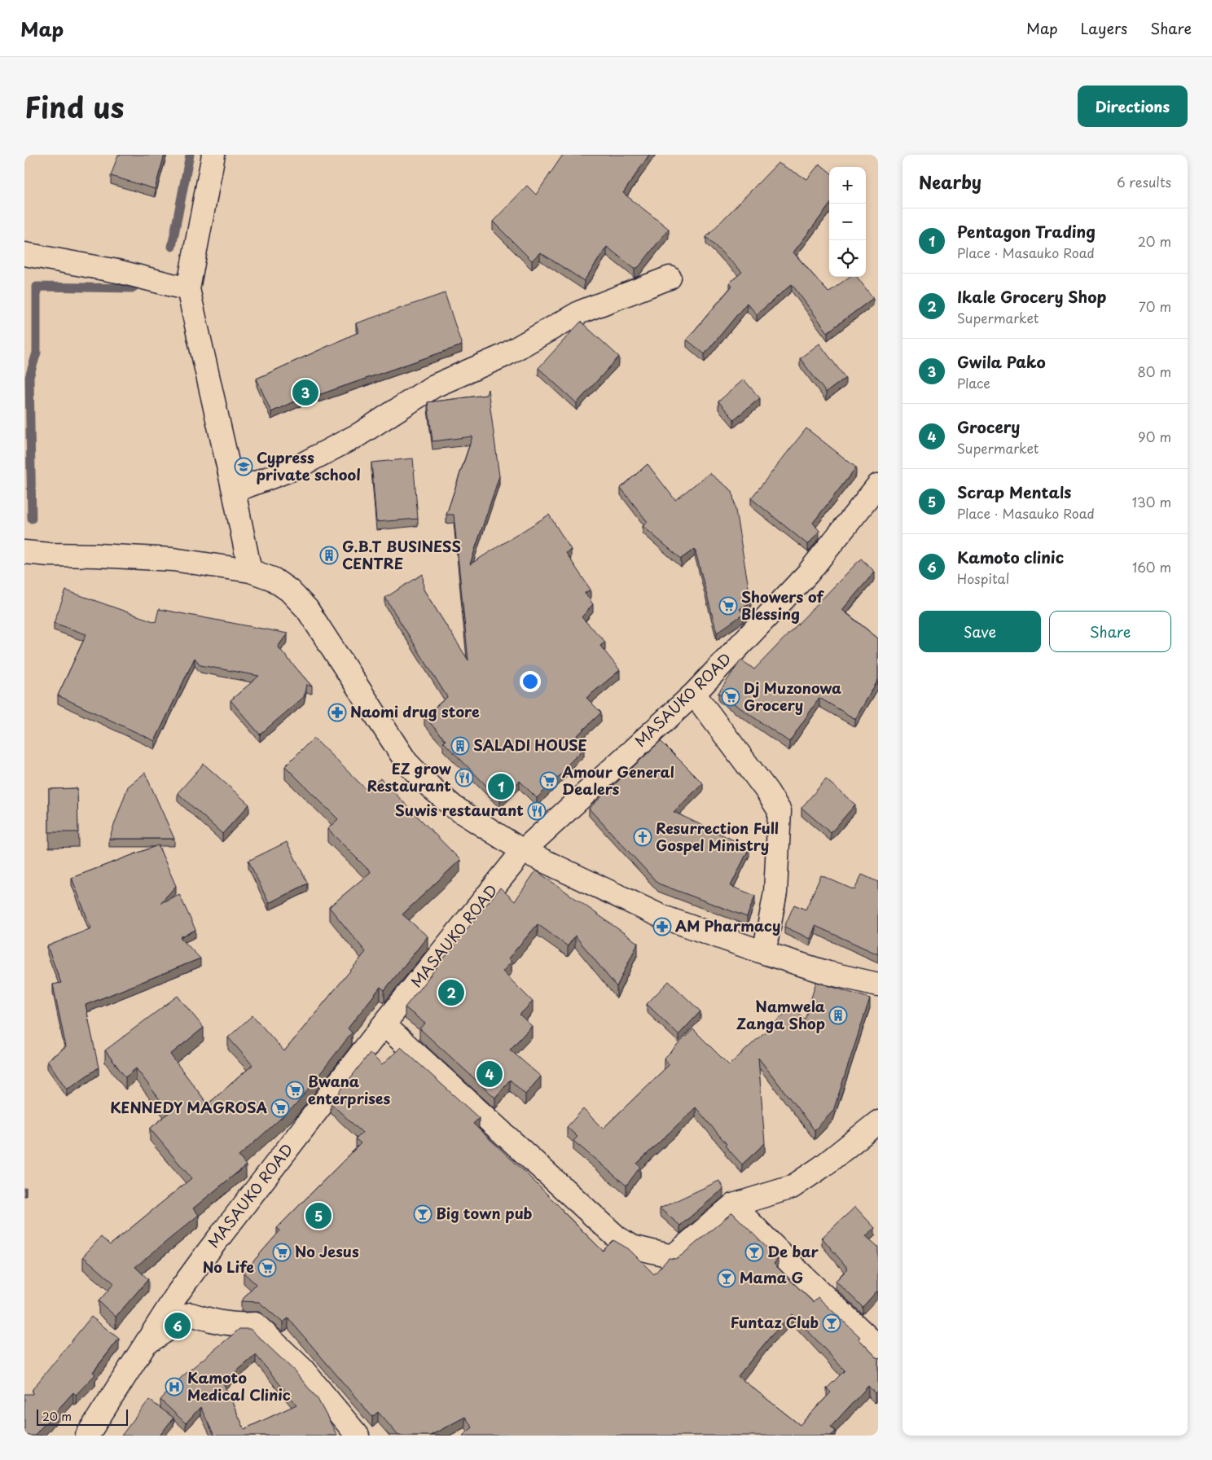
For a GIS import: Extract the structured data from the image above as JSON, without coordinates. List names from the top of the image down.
{
  "streets": {
    "street": ["MASAUKO ROAD"]
  },
  "places": {
    "school or university": ["Cypress private school"],
    "building": ["G.B.T BUSINESS CENTRE", "SALADI HOUSE", "Namwela Zanga Shop"],
    "supermarket": [
      "Showers of Blessing",
      "Dj Muzonowa Grocery",
      "Amour General Dealers",
      "Bwana enterprises",
      "KENNEDY MAGROSA",
      "No Jesus",
      "No Life"
    ],
    "pharmacy": ["Naomi drug store", "AM Pharmacy"],
    "restaurant": ["EZ grow Restaurant", "Suwis restaurant"],
    "church": ["Resurrection Full Gospel Ministry"],
    "bar": [
      "Big town pub",
      "De bar",
      "Mama G",
      "Funtaz Club"
    ],
    "hospital": ["Kamoto Medical Clinic"]
  },
  "scale_bar": "20 m",
  "page": {
    "header": "Map",
    "nav": ["Map", "Layers", "Share"],
    "title": "Find us",
    "buttons": [
      "Directions",
      ["Save", "Share"]
    ],
    "heading": ["Nearby", "6 results"],
    "map_buttons": ["+", "−"],
    "list": [
      {
        "mark": "1",
        "name": "Pentagon Trading",
        "note": "Place · Masauko Road",
        "value": "20 m"
      },
      {
        "mark": "2",
        "name": "Ikale Grocery Shop",
        "note": "Supermarket",
        "value": "70 m"
      },
      {
        "mark": "3",
        "name": "Gwila Pako",
        "note": "Place",
        "value": "80 m"
      },
      {
        "mark": "4",
        "name": "Grocery",
        "note": "Supermarket",
        "value": "90 m"
      },
      {
        "mark": "5",
        "name": "Scrap Mentals",
        "note": "Place · Masauko Road",
        "value": "130 m"
      },
      {
        "mark": "6",
        "name": "Kamoto clinic",
        "note": "Hospital",
        "value": "160 m"
      }
    ],
    "pins": [
      "3",
      "1",
      "2",
      "4",
      "5",
      "6"
    ],
    "scale": "20 m"
  }
}
